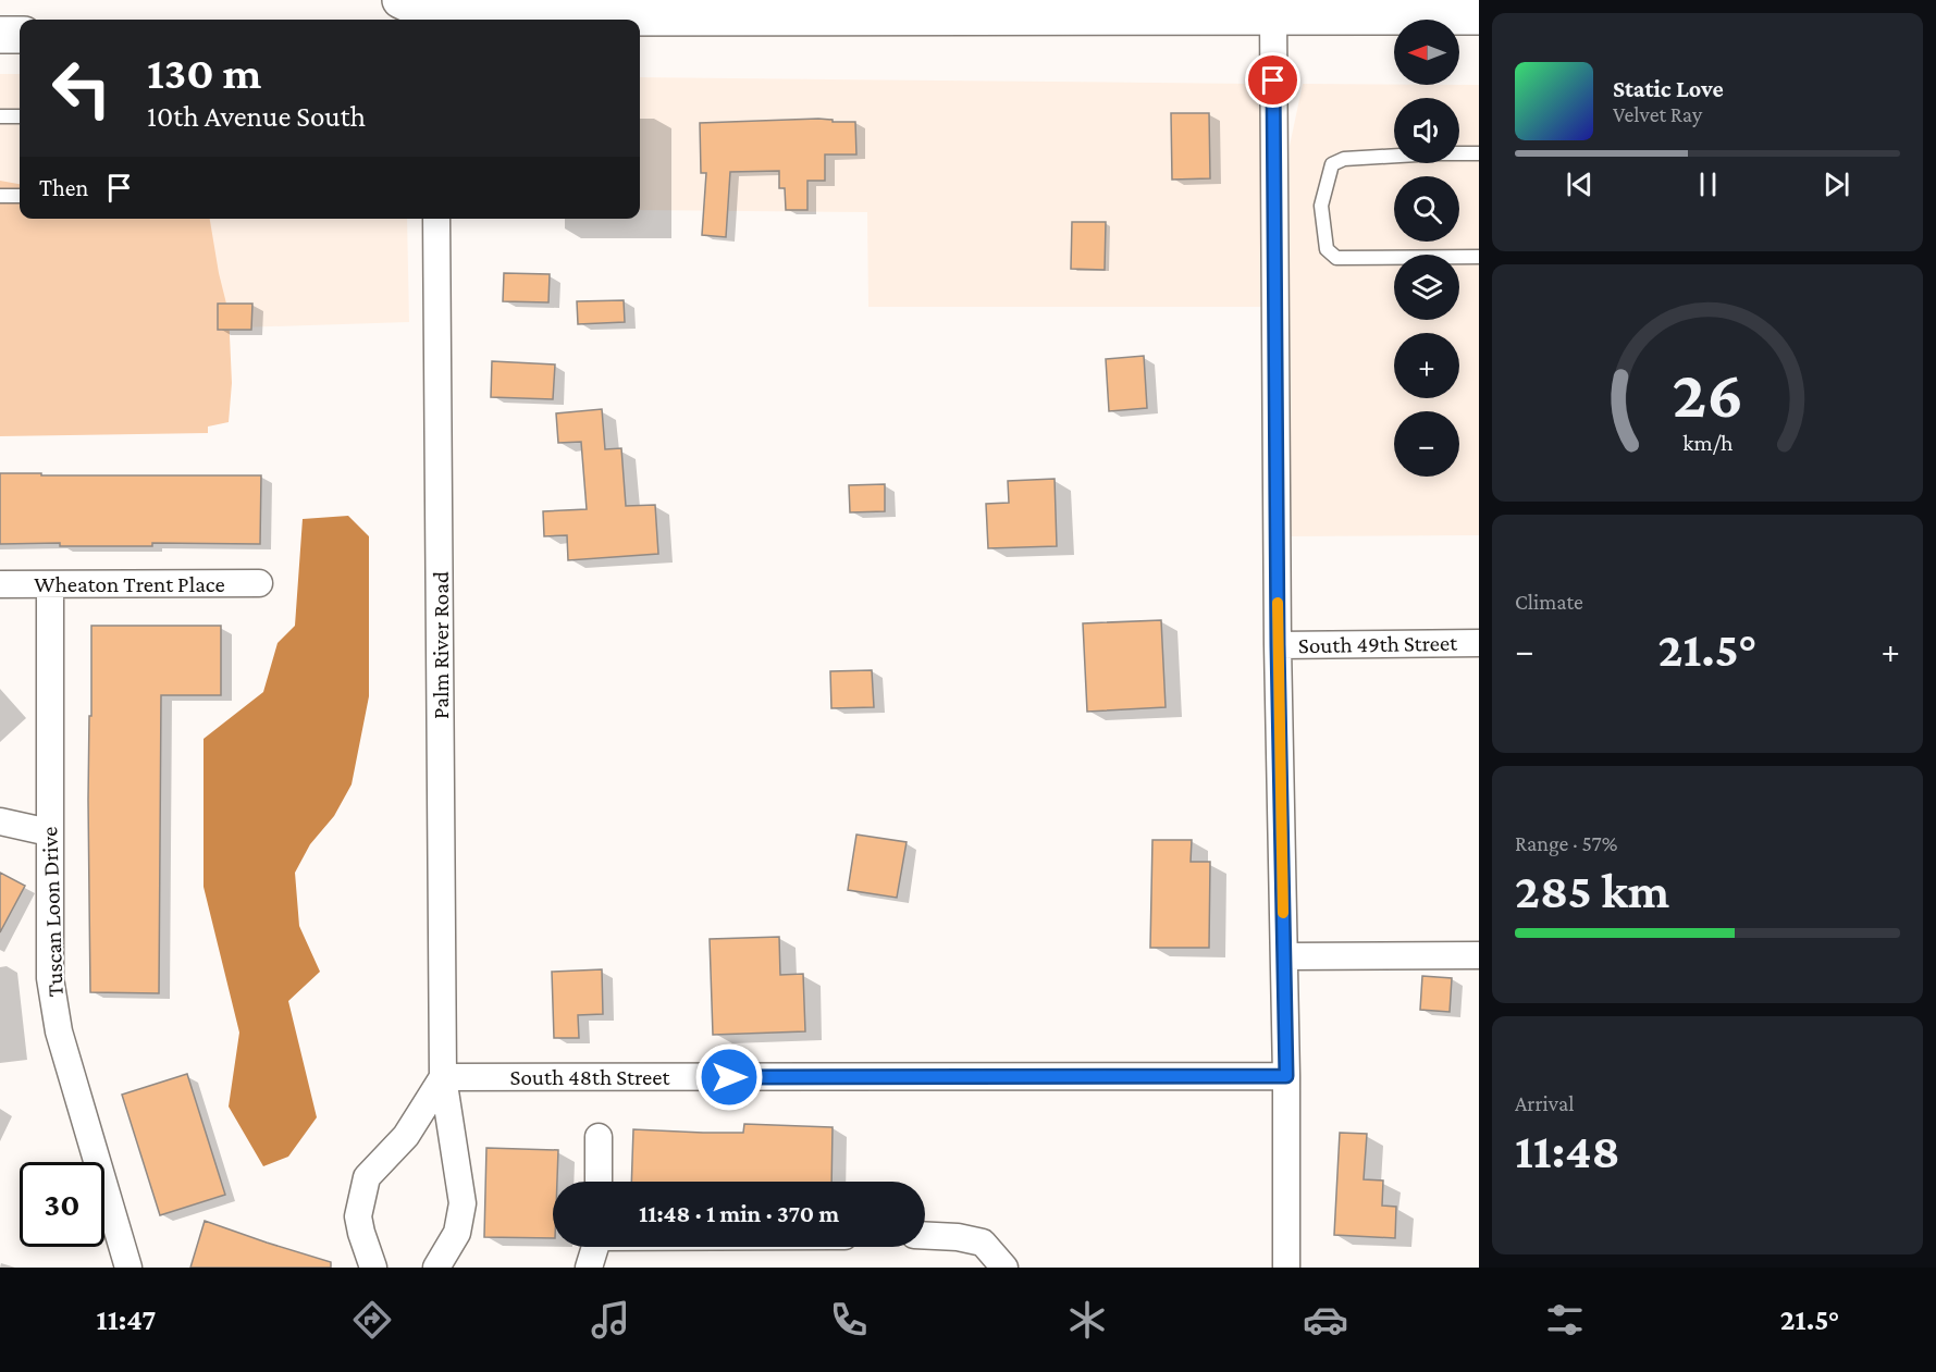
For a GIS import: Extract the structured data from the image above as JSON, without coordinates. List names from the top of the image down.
{
  "streets": {
    "street": [
      "Wheaton Trent Place",
      "South 49th Street",
      "Palm River Road",
      "Tuscan Loon Drive",
      "South 48th Street"
    ]
  },
  "crossings": [
    ["Wheaton Trent Place", "Tuscan Loon Drive"],
    ["Palm River Road", "South 48th Street"]
  ],
  "north": "left",
  "page": {
    "map_buttons": ["+", "−"],
    "turn": ["130 m", "10th Avenue South"],
    "song": ["Static Love", "Velvet Ray"],
    "then": "Then",
    "tile": [
      "Climate",
      ["Range · 57%", "285 km"],
      ["Arrival", "11:48"]
    ],
    "heat": ["−", "21.5°", "+"],
    "limit": "30",
    "trip": "11:48 · 1 min · 370 m",
    "tabs": ["11:47", "21.5°"],
    "gauge": ["26", "km/h"]
  }
}
